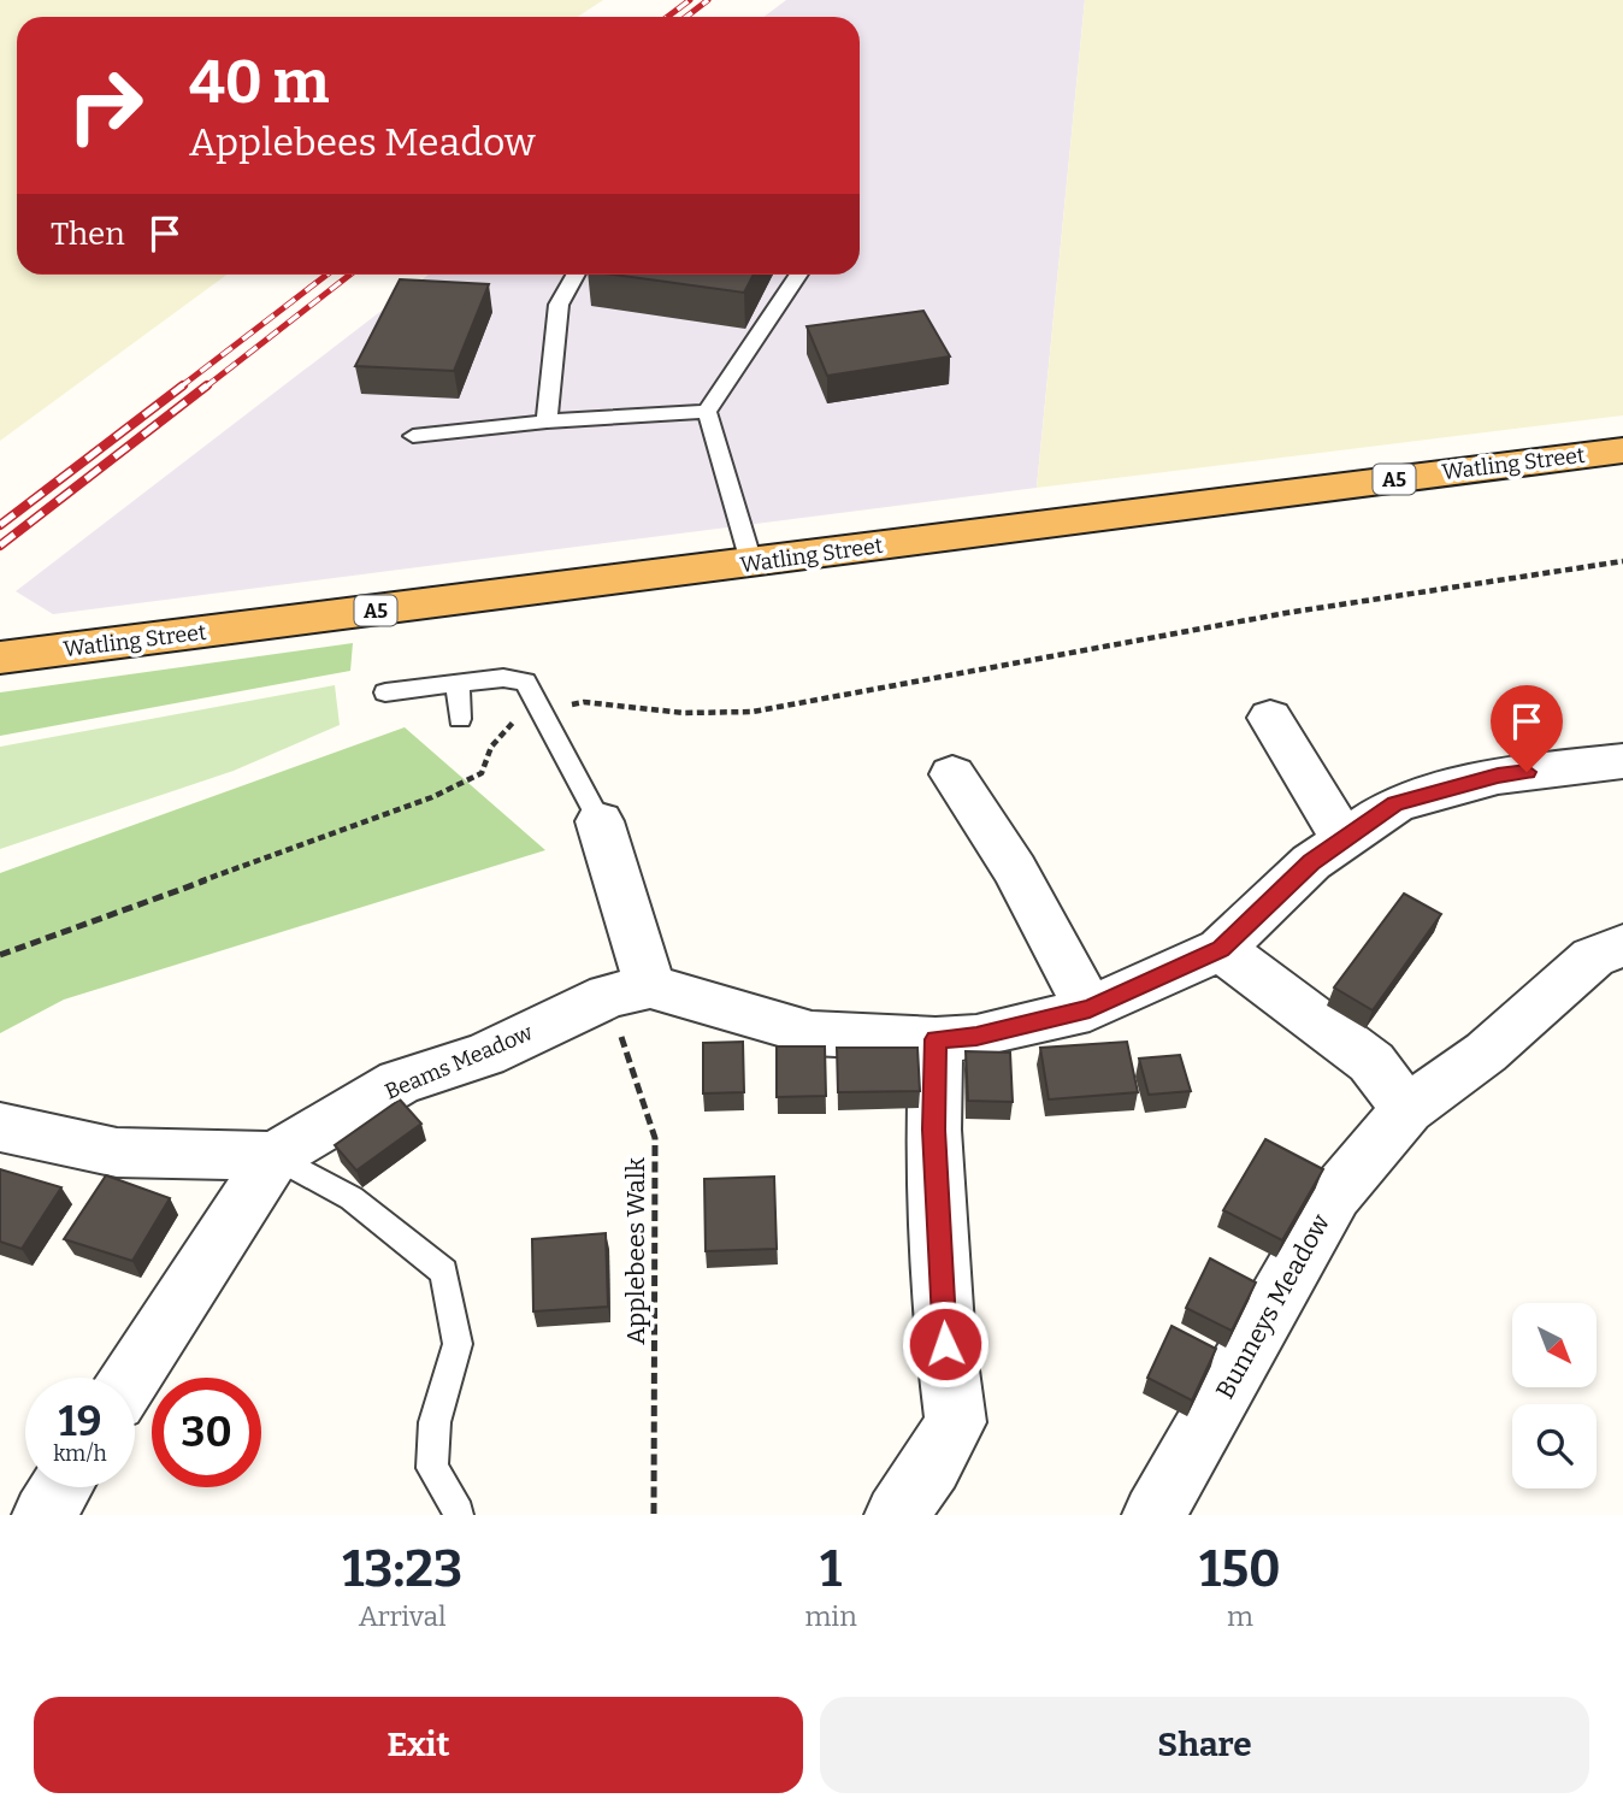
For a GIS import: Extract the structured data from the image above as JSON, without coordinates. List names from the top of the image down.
{
  "streets": {
    "highway": ["Watling Street", "A5"],
    "street": ["Beams Meadow", "Bunneys Meadow"],
    "path": ["Applebees Walk"]
  },
  "crossings": [
    ["Beams Meadow", "Applebees Walk"]
  ],
  "north": "bottom right",
  "page": {
    "turn": ["40 m", "Applebees Meadow"],
    "then": "Then",
    "speed": "19 km/h",
    "limit": "30",
    "eta": [
      "13:23",
      "Arrival",
      "1",
      "min",
      "150",
      "m"
    ],
    "buttons": ["Exit", "Share"]
  }
}
